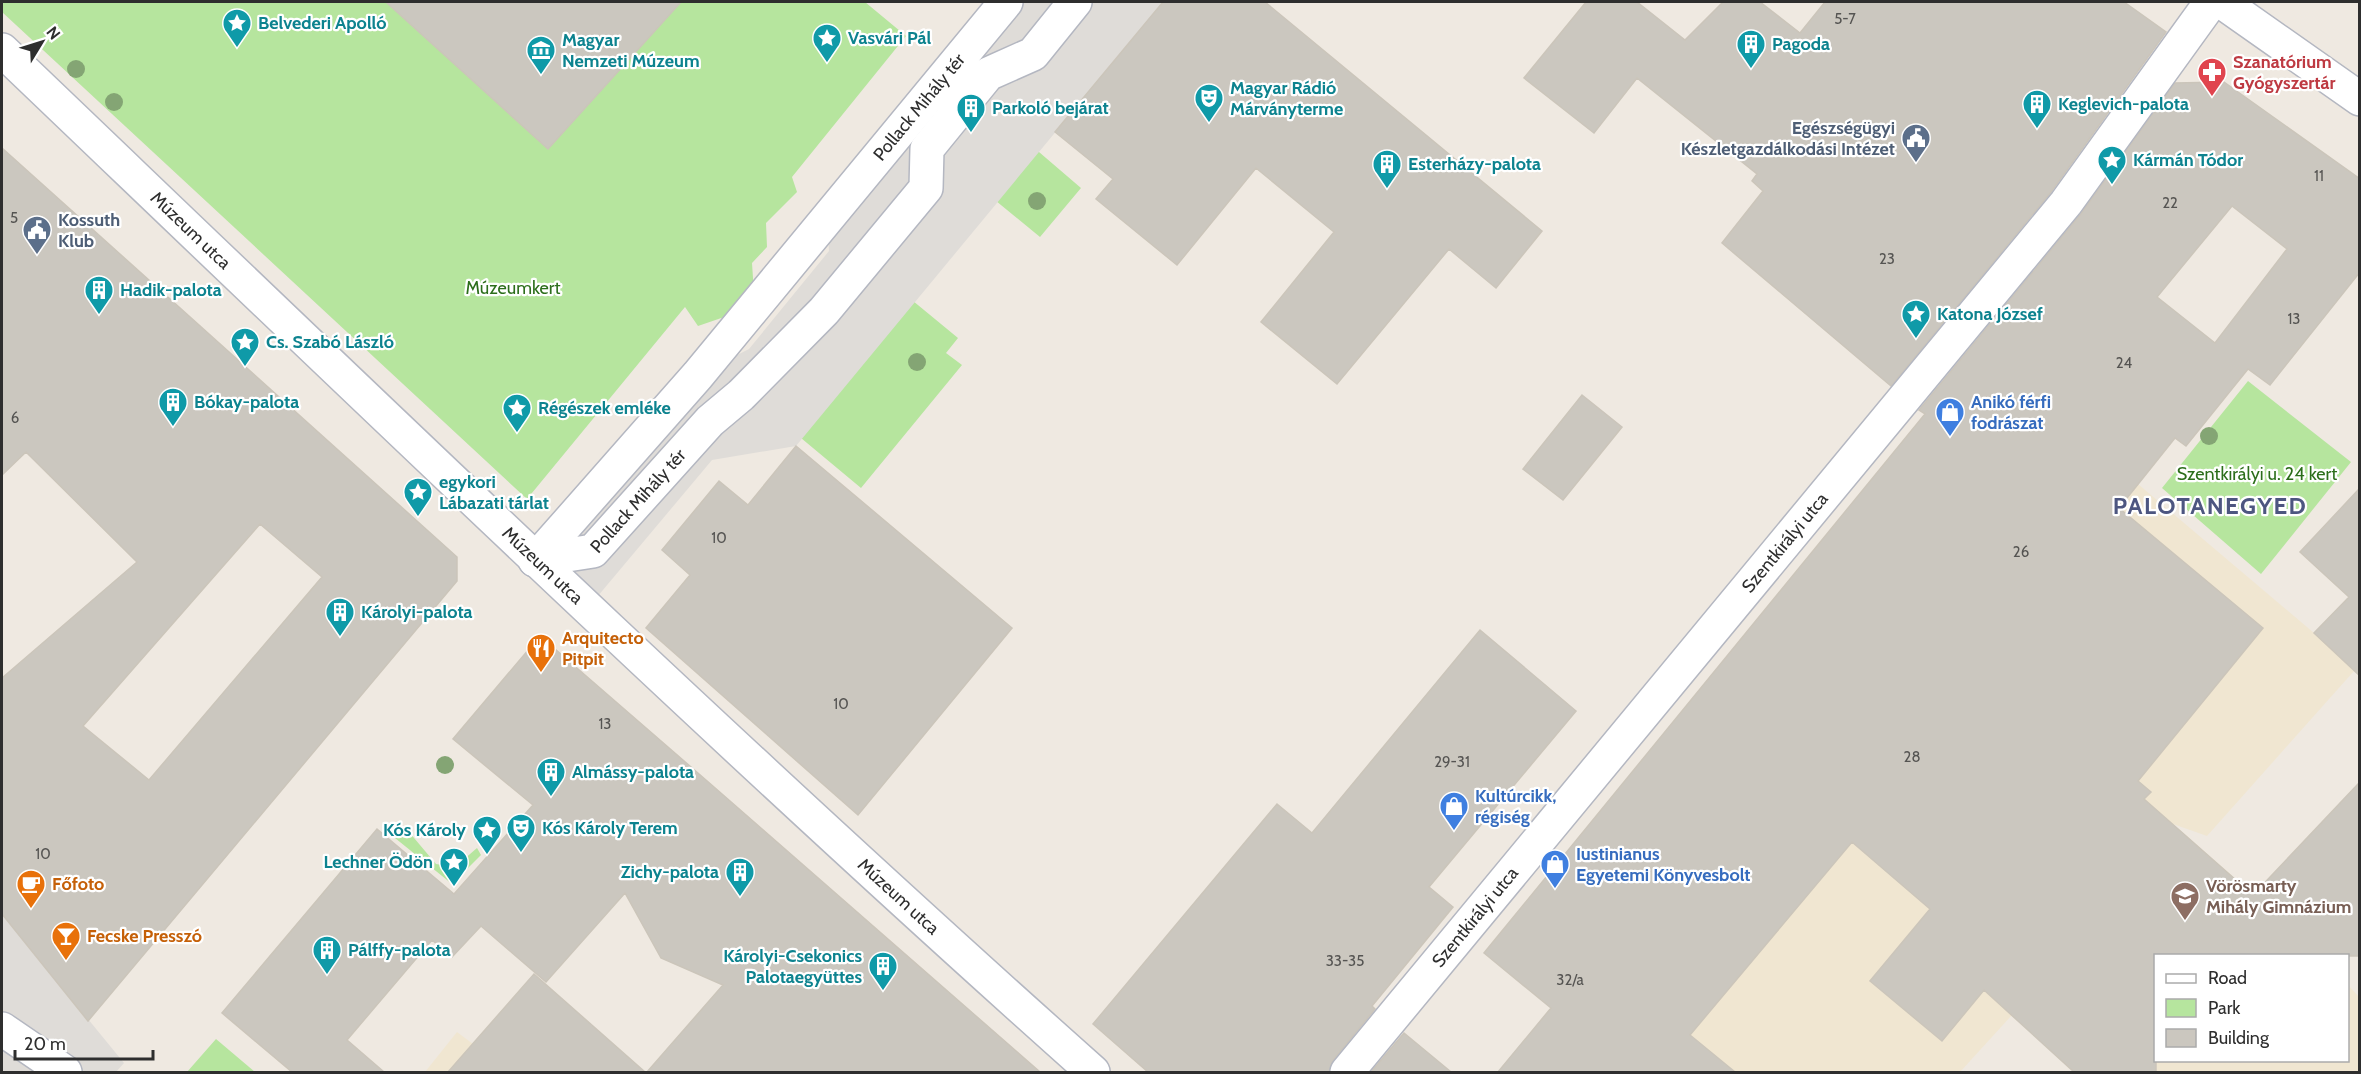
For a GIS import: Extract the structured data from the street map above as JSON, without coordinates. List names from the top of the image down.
{
  "streets": {
    "street": ["Pollack Mihály tér", "Múzeum utca", "Szentkirályi utca"]
  },
  "crossings": [
    ["Pollack Mihály tér", "Múzeum utca"]
  ],
  "districts": ["PALOTANEGYED"],
  "parks": ["Múzeumkert", "Szentkirályi u. 24 kert"],
  "places": {
    "place": [
      "Belvederi Apolló",
      "Vasvári Pál",
      "Kármán Tódor",
      "Katona József",
      "Cs. Szabó László",
      "Régészek emléke",
      "egykori Lábazati tárlat",
      "Kós Károly",
      "Lechner Ödön"
    ],
    "building": [
      "Pagoda",
      "Keglevich-palota",
      "Parkoló bejárat",
      "Esterházy-palota",
      "Hadik-palota",
      "Bókay-palota",
      "Károlyi-palota",
      "Almássy-palota",
      "Zichy-palota",
      "Pálffy-palota",
      "Károlyi-Csekonics Palotaegyüttes"
    ],
    "museum": ["Magyar Nemzeti Múzeum"],
    "pharmacy": ["Szanatórium Gyógyszertár"],
    "theatre": ["Magyar Rádió Márványterme", "Kós Károly Terem"],
    "public building": ["Egészségügyi Készletgazdálkodási Intézet", "Kossuth Klub"],
    "shop": ["Anikó férfi fodrászat", "Kultúrcikk, régiség", "Iustinianus Egyetemi Könyvesbolt"],
    "restaurant": ["Arquitecto Pitpit"],
    "cafe": ["Főfoto"],
    "school or university": ["Vörösmarty Mihály Gimnázium"],
    "bar": ["Fecske Presszó"]
  },
  "house_numbers": [
    "5-7",
    "11",
    "22",
    "5",
    "23",
    "13",
    "24",
    "6",
    "10",
    "26",
    "10",
    "13",
    "28",
    "29-31",
    "10",
    "33-35",
    "32/a"
  ],
  "legend": ["Road", "Park", "Building"],
  "scale_bar": "20 m",
  "north": "top right"
}
